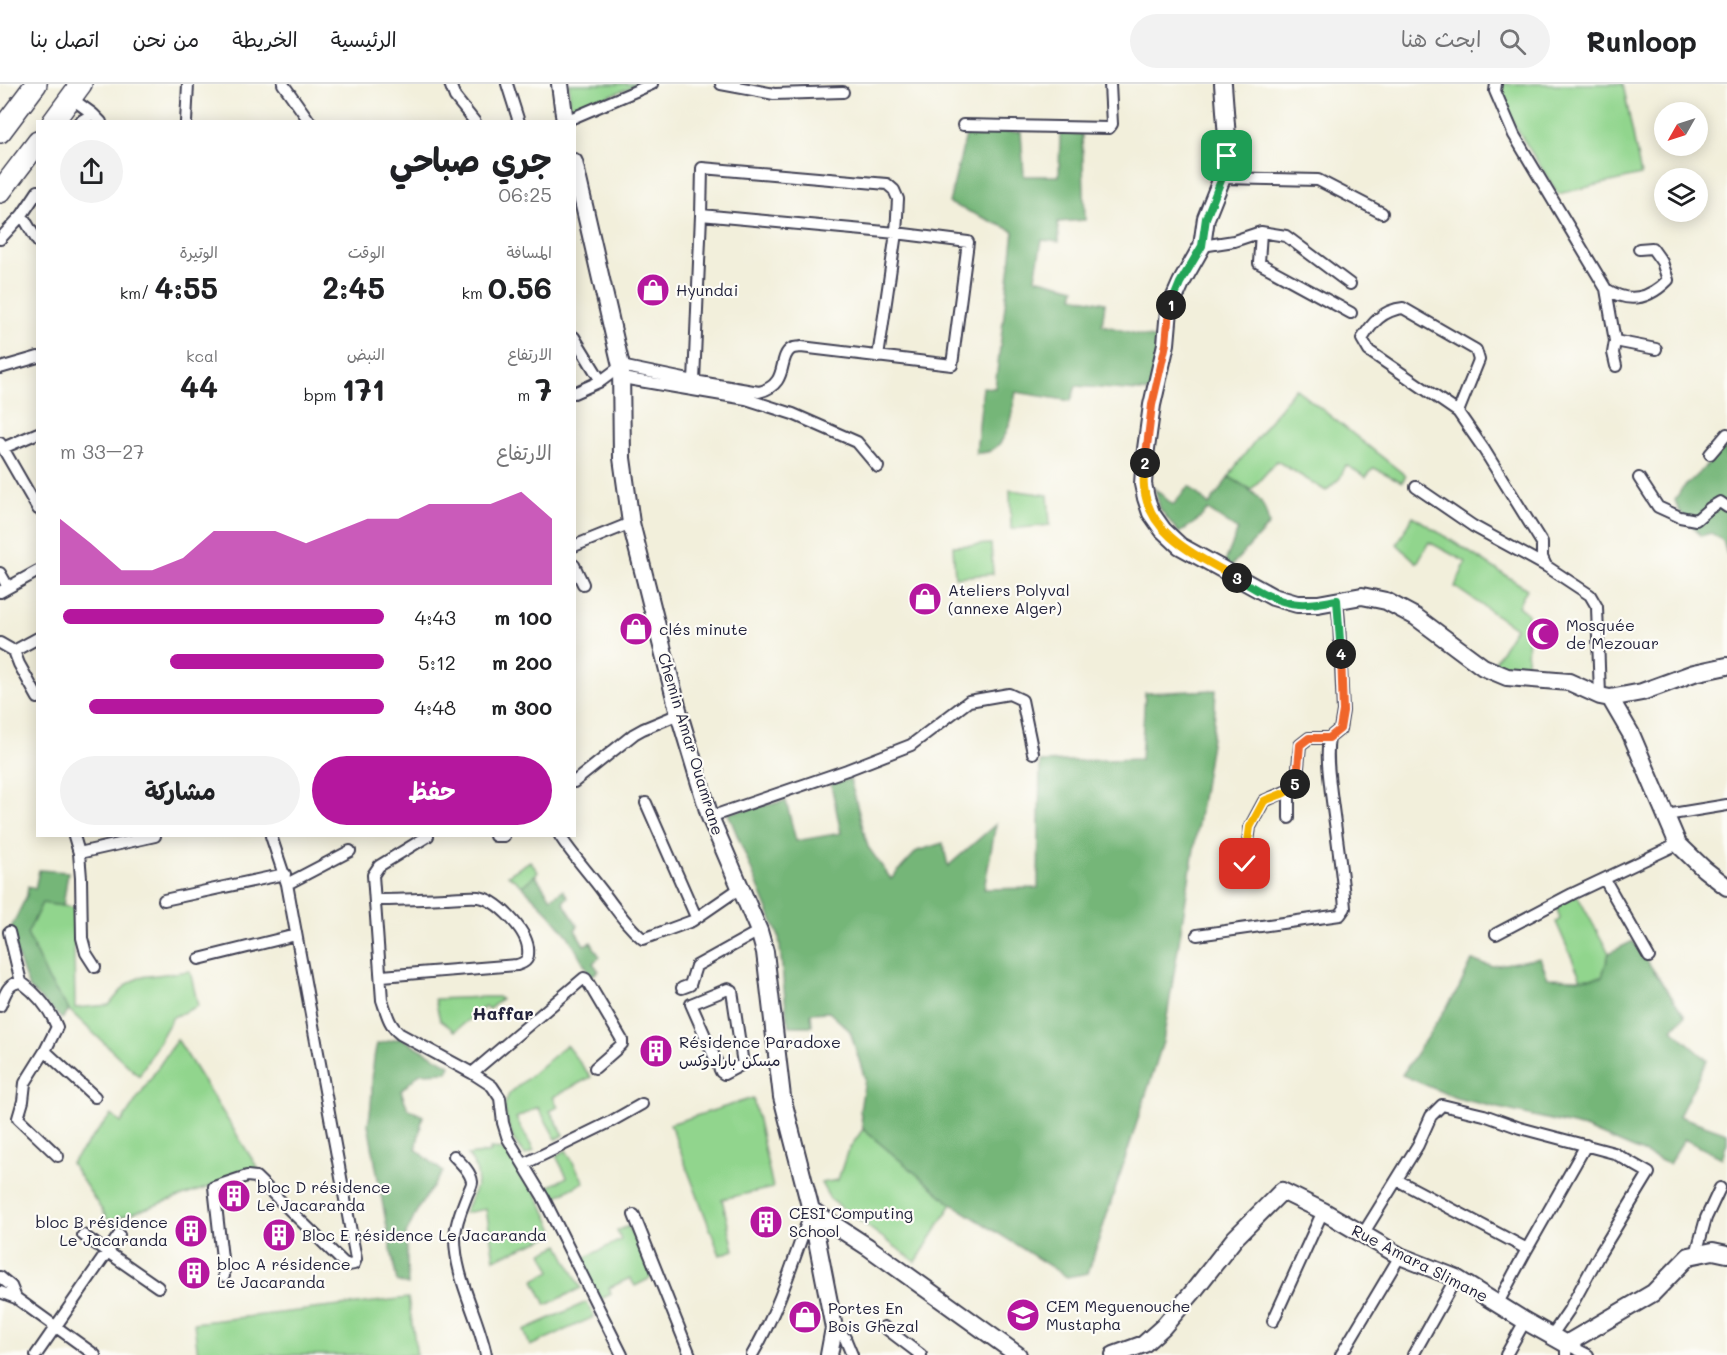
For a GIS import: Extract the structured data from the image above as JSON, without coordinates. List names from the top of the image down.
{
  "streets": {
    "street": ["Chemin Amar Ouamrane", "Rue Amara Slimane"]
  },
  "districts": ["Haffar"],
  "places": {
    "shop": [
      "Hyundai",
      "Ateliers Polyval (annexe Alger)",
      "clés minute",
      "Portes En Bois Ghezal"
    ],
    "mosque": ["Mosquée de Mezouar"],
    "building": [
      "Résidence Paradoxe مسكن بارادوكس",
      "bloc D résidence Le Jacaranda",
      "CESI Computing School",
      "bloc B résidence Le Jacaranda",
      "Bloc E résidence Le Jacaranda",
      "bloc A résidence Le Jacaranda"
    ],
    "school or university": ["CEM Meguenouche Mustapha"]
  },
  "north": "bottom left",
  "page": {
    "header": "Runloop",
    "search": "ابحث هنا",
    "nav": [
      "الرئيسية",
      "الخريطة",
      "من نحن",
      "اتصل بنا"
    ],
    "heading": ["جري صباحي", "06:25"],
    "stats": [
      ["المسافة", "0.56 km"],
      ["الوقت", "2:45"],
      ["الوتيرة", "4:55 /km"],
      ["الارتفاع", "7 m"],
      ["النبض", "171 bpm"],
      ["kcal", "44"]
    ],
    "pins": [
      "1",
      "2",
      "3",
      "4",
      "5"
    ],
    "chart": ["الارتفاع", "27–33 m"],
    "list": [
      {
        "name": "100 m",
        "note": "4:43"
      },
      {
        "name": "200 m",
        "note": "5:12"
      },
      {
        "name": "300 m",
        "note": "4:48"
      }
    ],
    "buttons": ["حفظ", "مشاركة"]
  }
}
